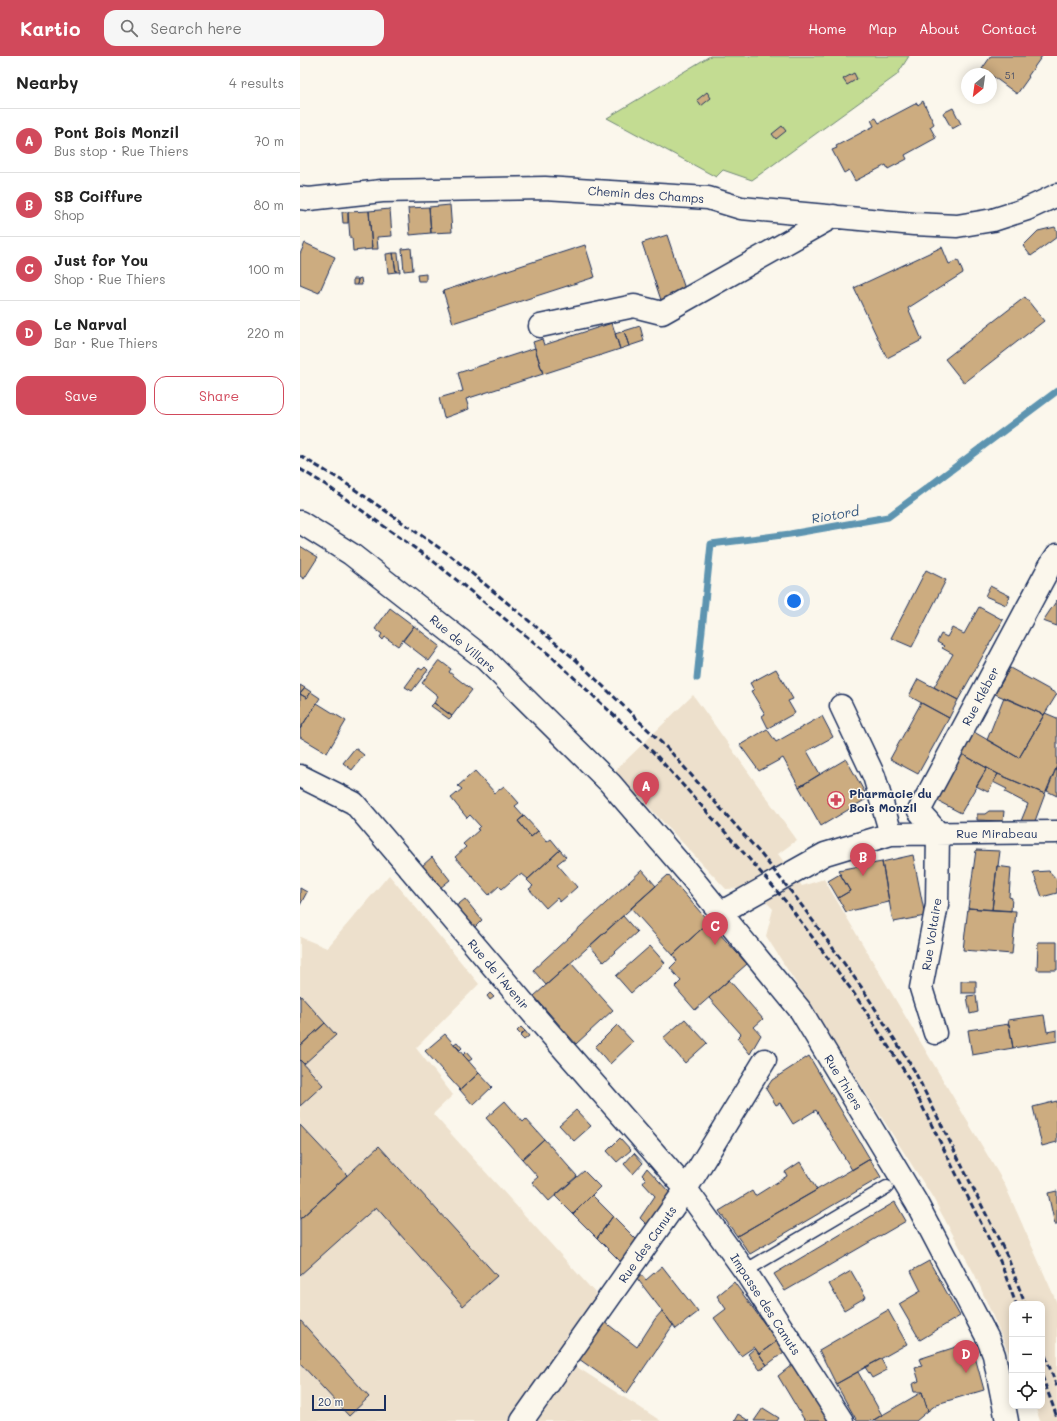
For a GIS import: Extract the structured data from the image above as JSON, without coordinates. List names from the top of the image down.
{
  "streets": {
    "street": [
      "Chemin des Champs",
      "Rue de Villars",
      "Rue Kléber",
      "Rue Mirabeau",
      "Rue Voltaire",
      "Rue de l'Avenir",
      "Rue Thiers",
      "Rue des Canuts",
      "Impasse des Canuts"
    ]
  },
  "crossings": [
    ["Rue de Villars", "Rue Thiers"],
    ["Rue Kléber", "Rue Mirabeau"],
    ["Rue Kléber", "Rue Voltaire"],
    ["Rue Mirabeau", "Rue Voltaire"],
    ["Rue Mirabeau", "Rue Thiers"],
    ["Rue de l'Avenir", "Rue des Canuts"],
    ["Rue de l'Avenir", "Impasse des Canuts"],
    ["Rue des Canuts", "Impasse des Canuts"]
  ],
  "water": ["Riotord"],
  "places": {
    "pharmacy": ["Pharmacie du Bois Monzil"]
  },
  "house_numbers": ["51"],
  "scale_bar": "20 m",
  "north": "bottom left",
  "page": {
    "header": "Kartio",
    "search": "Search here",
    "nav": [
      "Home",
      "Map",
      "About",
      "Contact"
    ],
    "heading": ["Nearby", "4 results"],
    "list": [
      {
        "mark": "A",
        "name": "Pont Bois Monzil",
        "note": "Bus stop · Rue Thiers",
        "value": "70 m"
      },
      {
        "mark": "B",
        "name": "SB Coiffure",
        "note": "Shop",
        "value": "80 m"
      },
      {
        "mark": "C",
        "name": "Just for You",
        "note": "Shop · Rue Thiers",
        "value": "100 m"
      },
      {
        "mark": "D",
        "name": "Le Narval",
        "note": "Bar · Rue Thiers",
        "value": "220 m"
      }
    ],
    "buttons": ["Save", "Share"],
    "pins": [
      "A",
      "B",
      "C",
      "D"
    ],
    "map_buttons": ["+", "−"],
    "scale": "20 m"
  }
}
